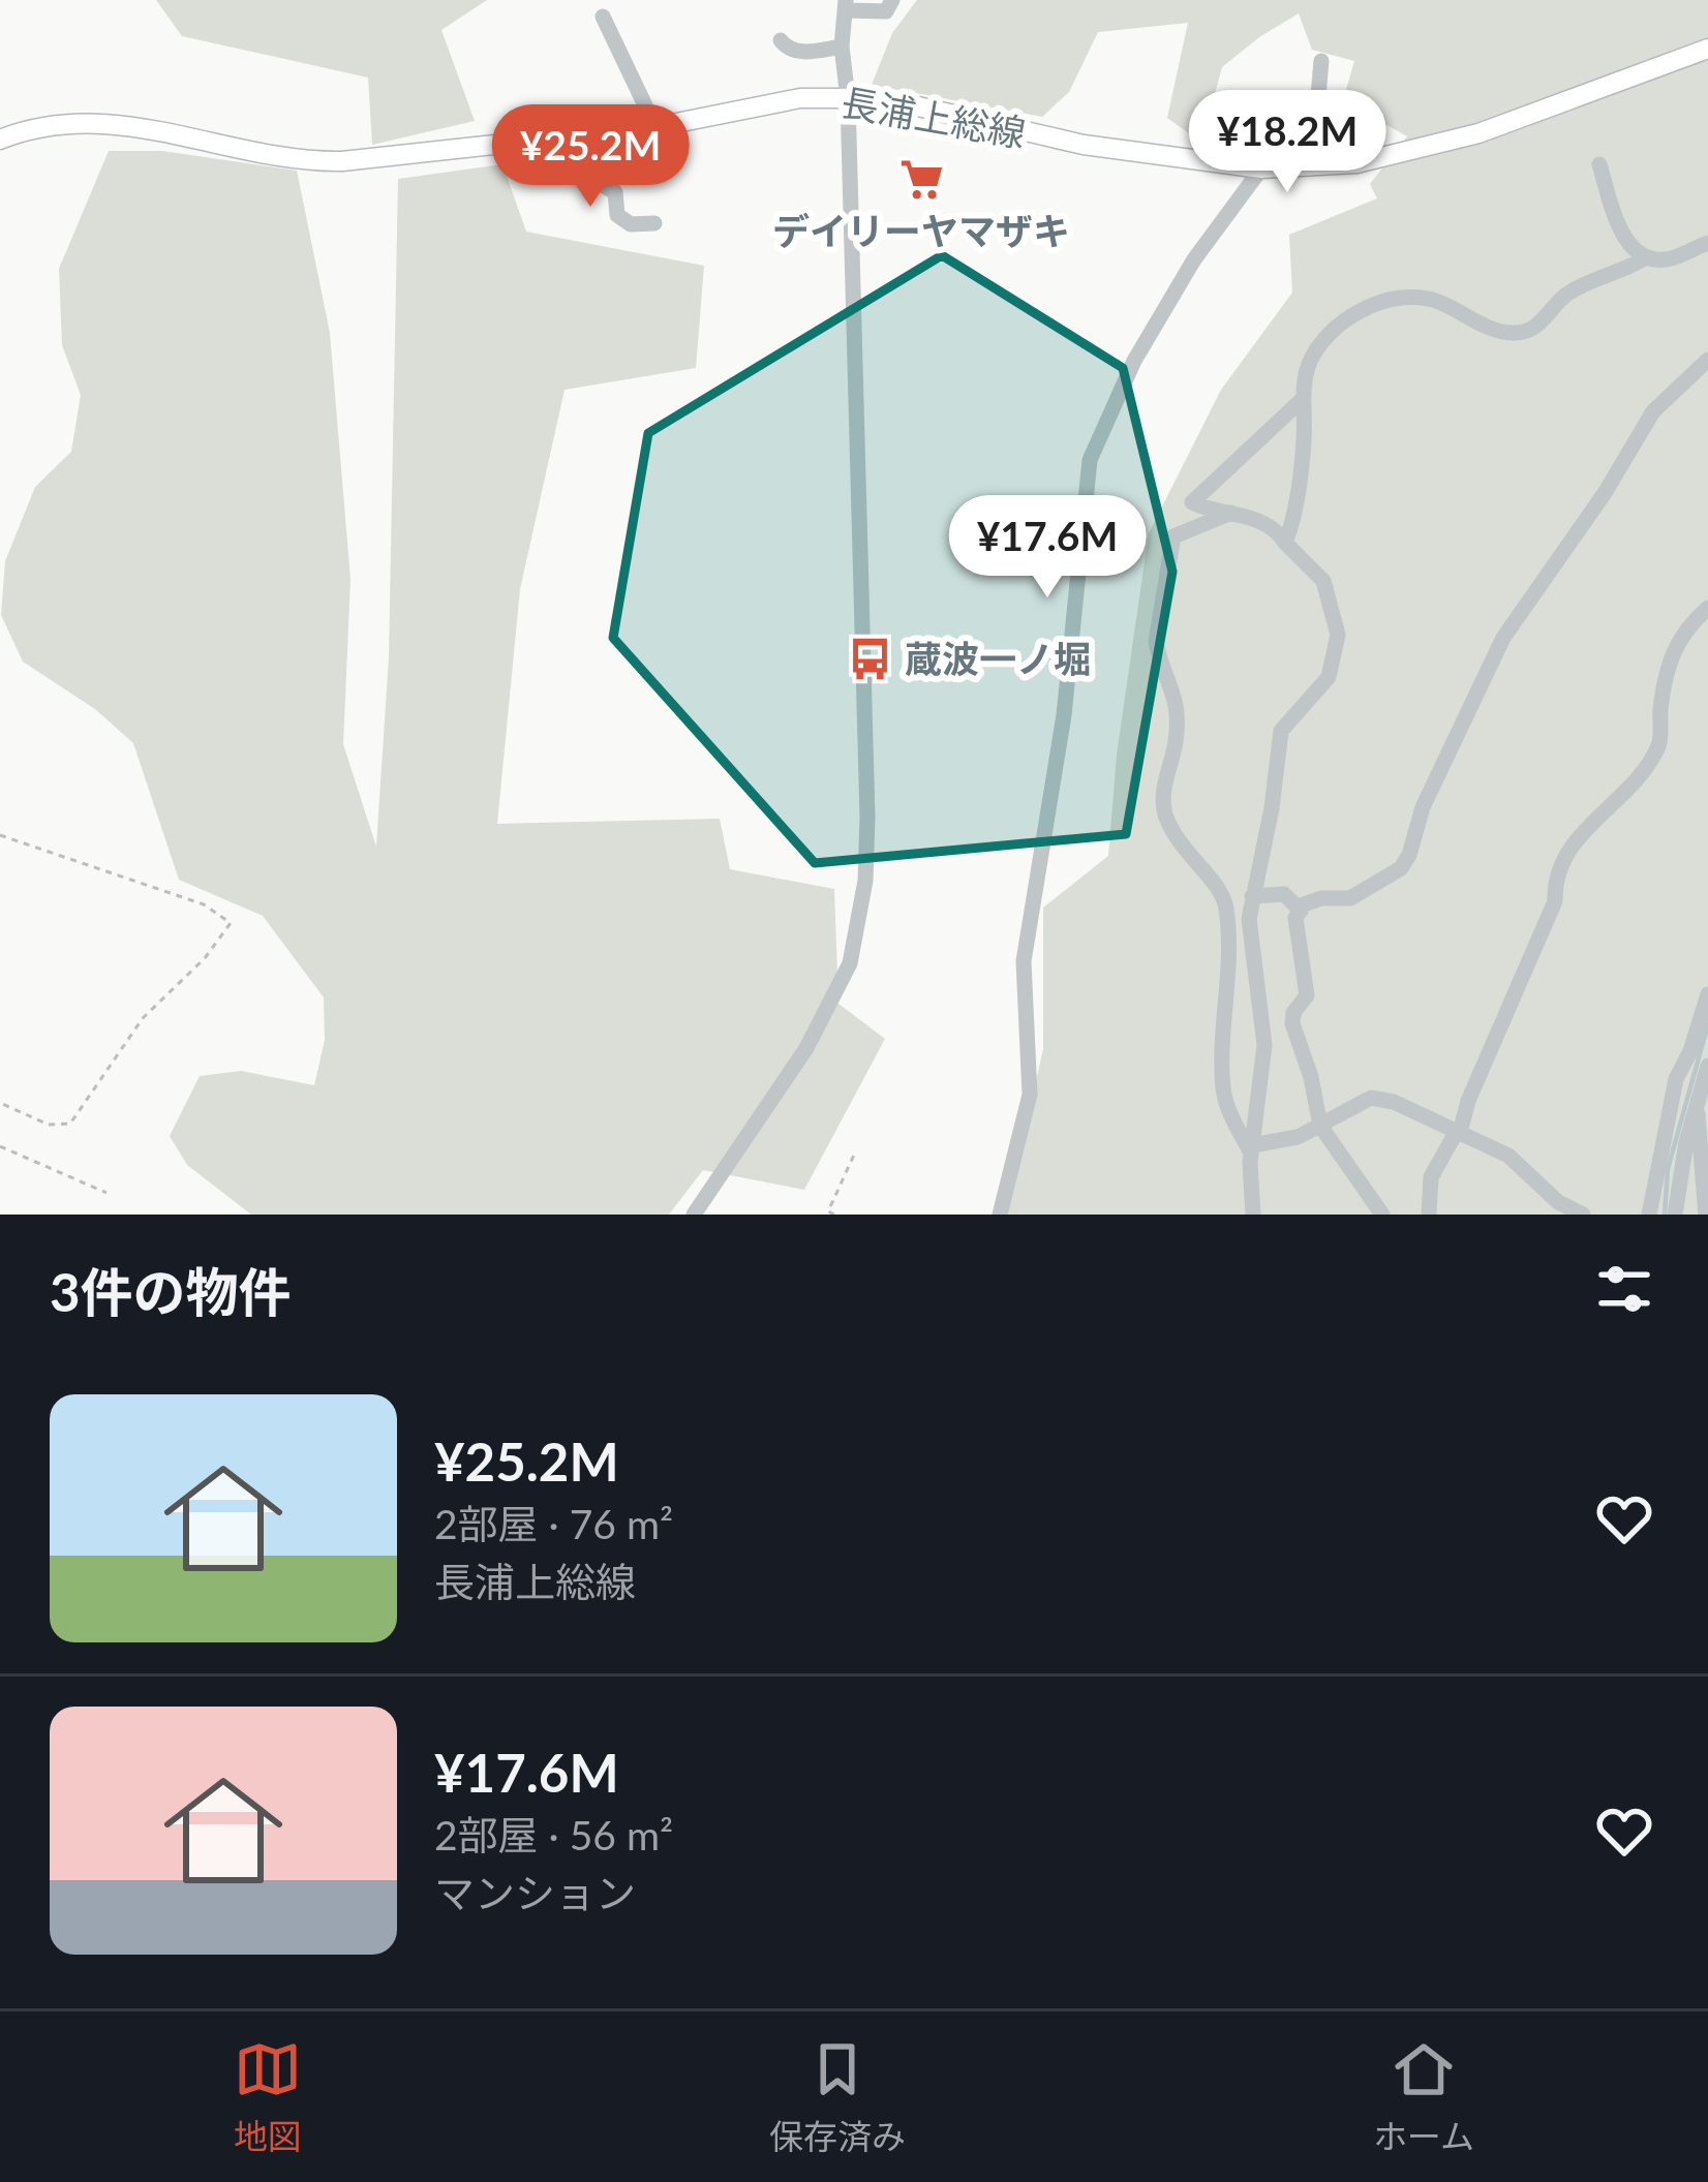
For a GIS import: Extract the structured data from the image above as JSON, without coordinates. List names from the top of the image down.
{
  "streets": {
    "main road": ["長浦上総線"]
  },
  "places": {
    "supermarket": ["デイリーヤマザキ"],
    "bus stop": ["蔵波一ノ堀"]
  },
  "page": {
    "price": ["¥18.2M", "¥25.2M", "¥17.6M"],
    "heading": "3件の物件",
    "list": [
      {
        "name": "¥25.2M",
        "note": "2部屋 · 76 m² · 長浦上総線"
      },
      {
        "name": "¥17.6M",
        "note": "2部屋 · 56 m² · マンション"
      }
    ],
    "tabs": ["地図", "保存済み", "ホーム"]
  }
}
